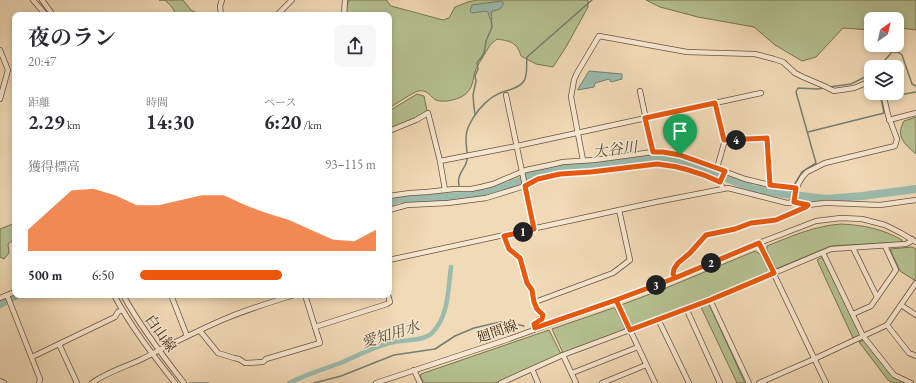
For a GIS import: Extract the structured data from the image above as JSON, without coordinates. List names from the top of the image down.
{
  "streets": {
    "street": ["廻間線", "白山線"]
  },
  "water": ["大谷川", "愛知用水"],
  "north": "top right",
  "page": {
    "heading": ["夜のラン", "20:47"],
    "stats": [
      ["距離", "2.29 km"],
      ["時間", "14:30"],
      ["ペース", "6:20 /km"]
    ],
    "pins": [
      "4",
      "1",
      "2",
      "3"
    ],
    "chart": ["獲得標高", "93–115 m"],
    "list": [
      {
        "name": "500 m",
        "note": "6:50"
      }
    ]
  }
}
